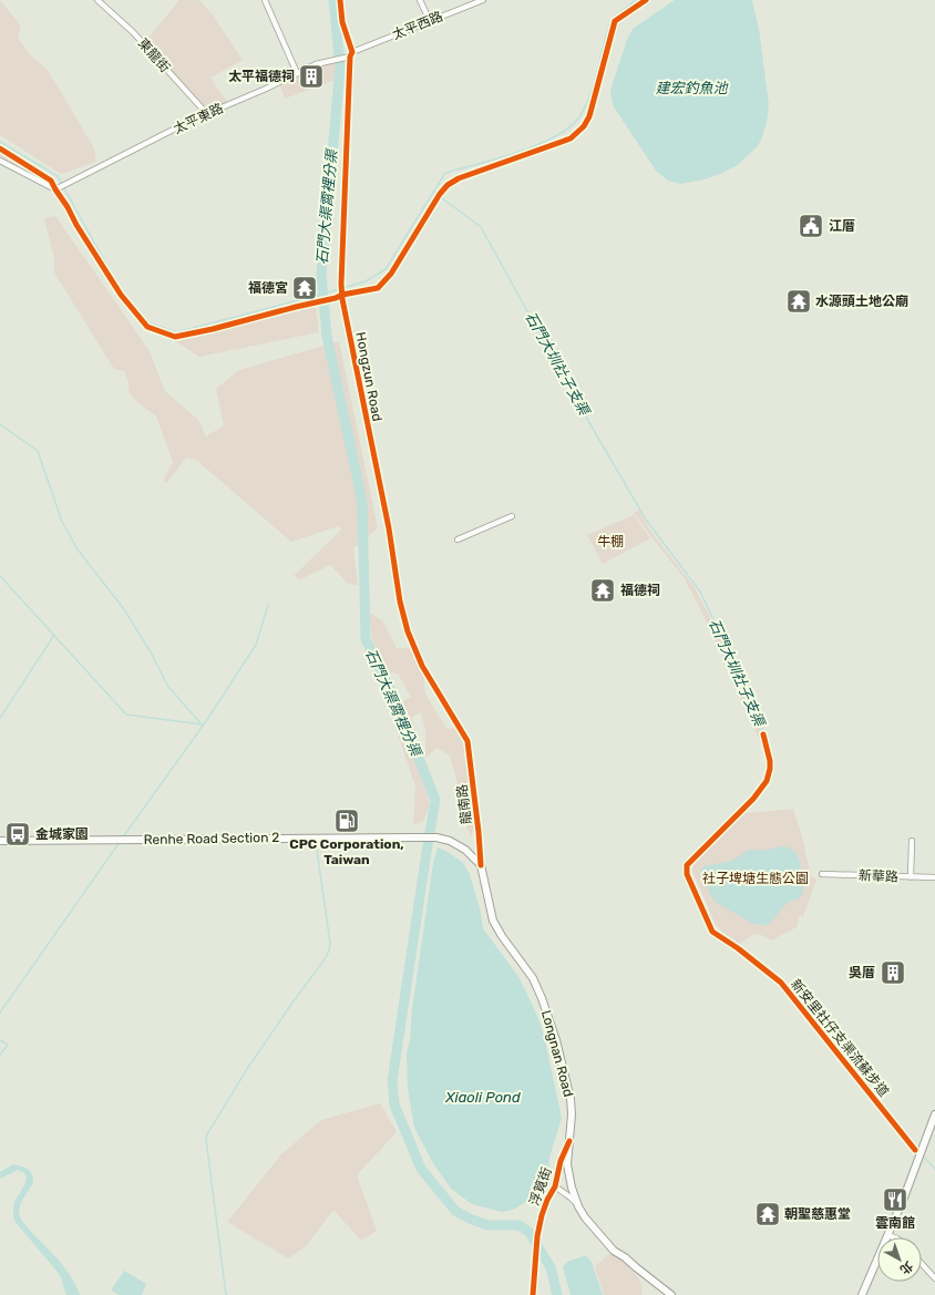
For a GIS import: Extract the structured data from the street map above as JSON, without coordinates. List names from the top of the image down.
{
  "streets": {
    "main road": ["Renhe Road Section 2", "Longnan Road"],
    "street": [
      "太平西路",
      "東龍街",
      "太平東路",
      "Hongzun Road",
      "龍南路",
      "新華路",
      "浮筧街"
    ],
    "cycle path": ["新安里社仔支渠流蘇步道"]
  },
  "crossings": [
    ["太平西路", "太平東路"],
    ["太平西路", "Hongzun Road"],
    ["東龍街", "太平東路"],
    ["太平東路", "Hongzun Road"],
    ["Hongzun Road", "龍南路"],
    ["龍南路", "Renhe Road Section 2"],
    ["龍南路", "Longnan Road"],
    ["Renhe Road Section 2", "Longnan Road"],
    ["Longnan Road", "浮筧街"]
  ],
  "water": [
    "建宏釣魚池",
    "石門大渠霄裡分渠",
    "石門大圳社子支渠",
    "Xiaoli Pond"
  ],
  "parks": ["牛棚", "社子埤塘生態公園"],
  "places": {
    "building": ["太平福德祠", "吳厝"],
    "public building": ["江厝"],
    "temple": [
      "福德宮",
      "水源頭土地公廟",
      "福德祠",
      "朝聖慈惠堂"
    ],
    "fuel station": ["CPC Corporation, Taiwan"],
    "bus stop": ["金城家園"],
    "restaurant": ["雲南館"]
  },
  "north": "bottom right"
}
